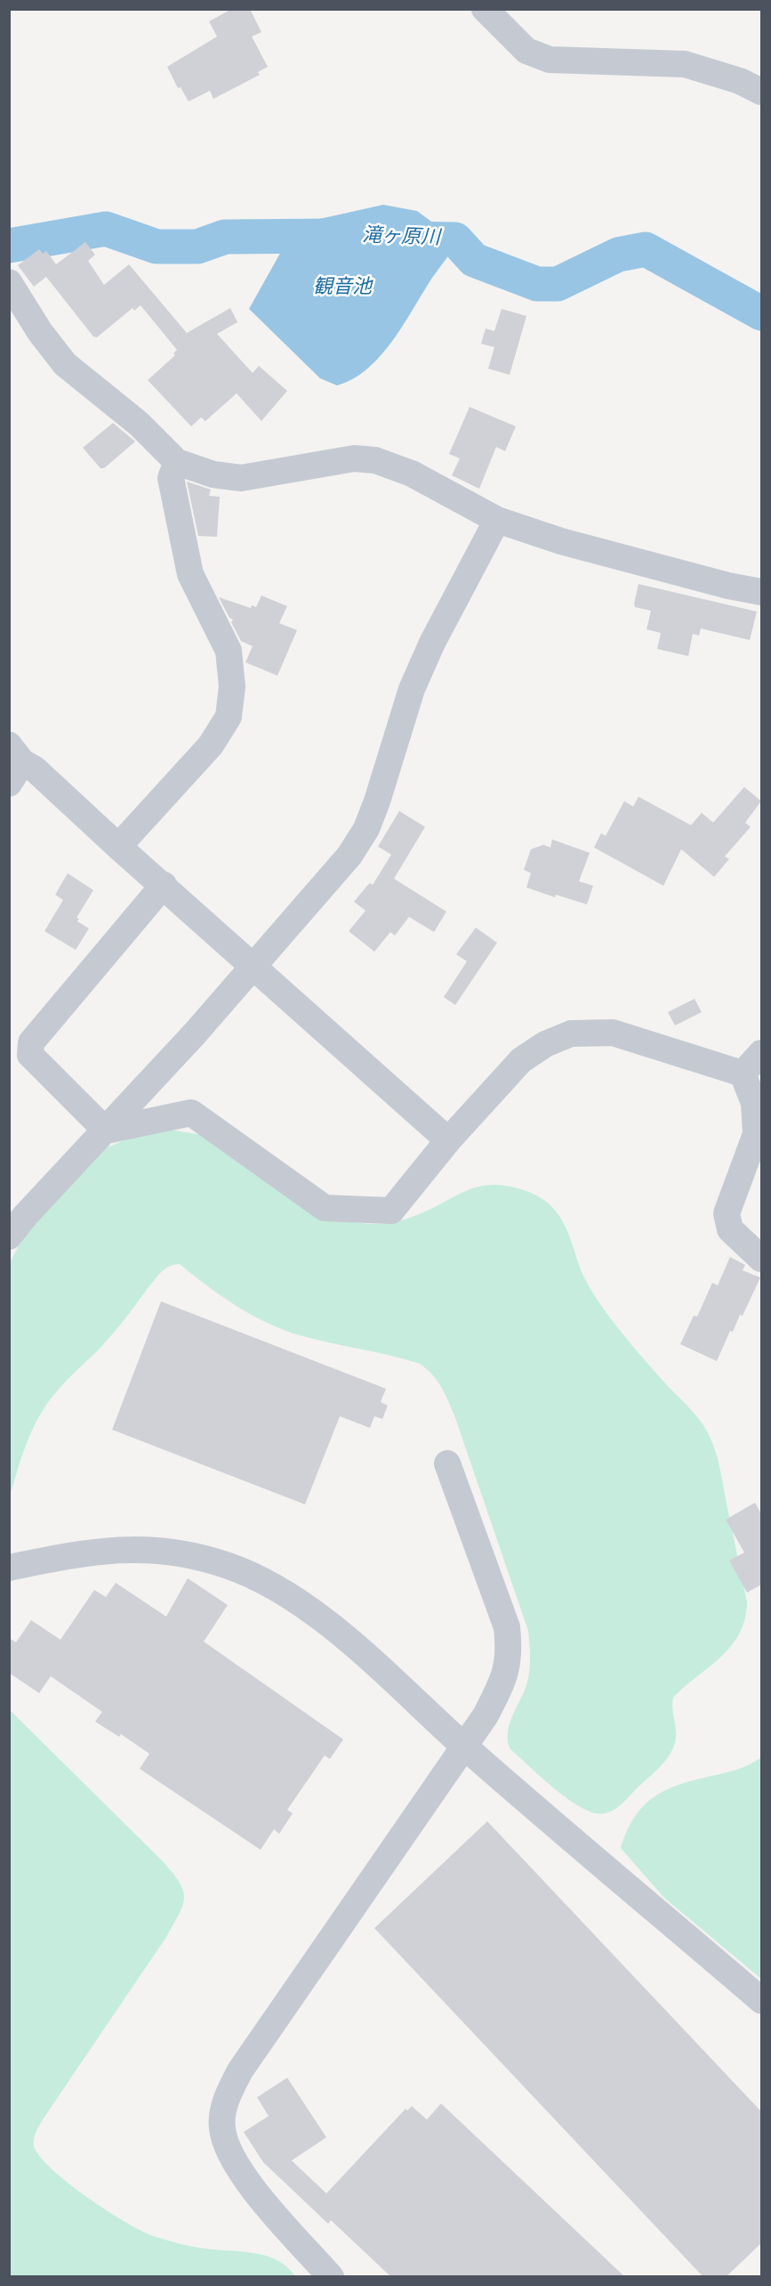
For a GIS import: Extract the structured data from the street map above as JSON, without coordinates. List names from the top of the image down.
{
  "water": ["滝ヶ原川", "観音池"]
}
